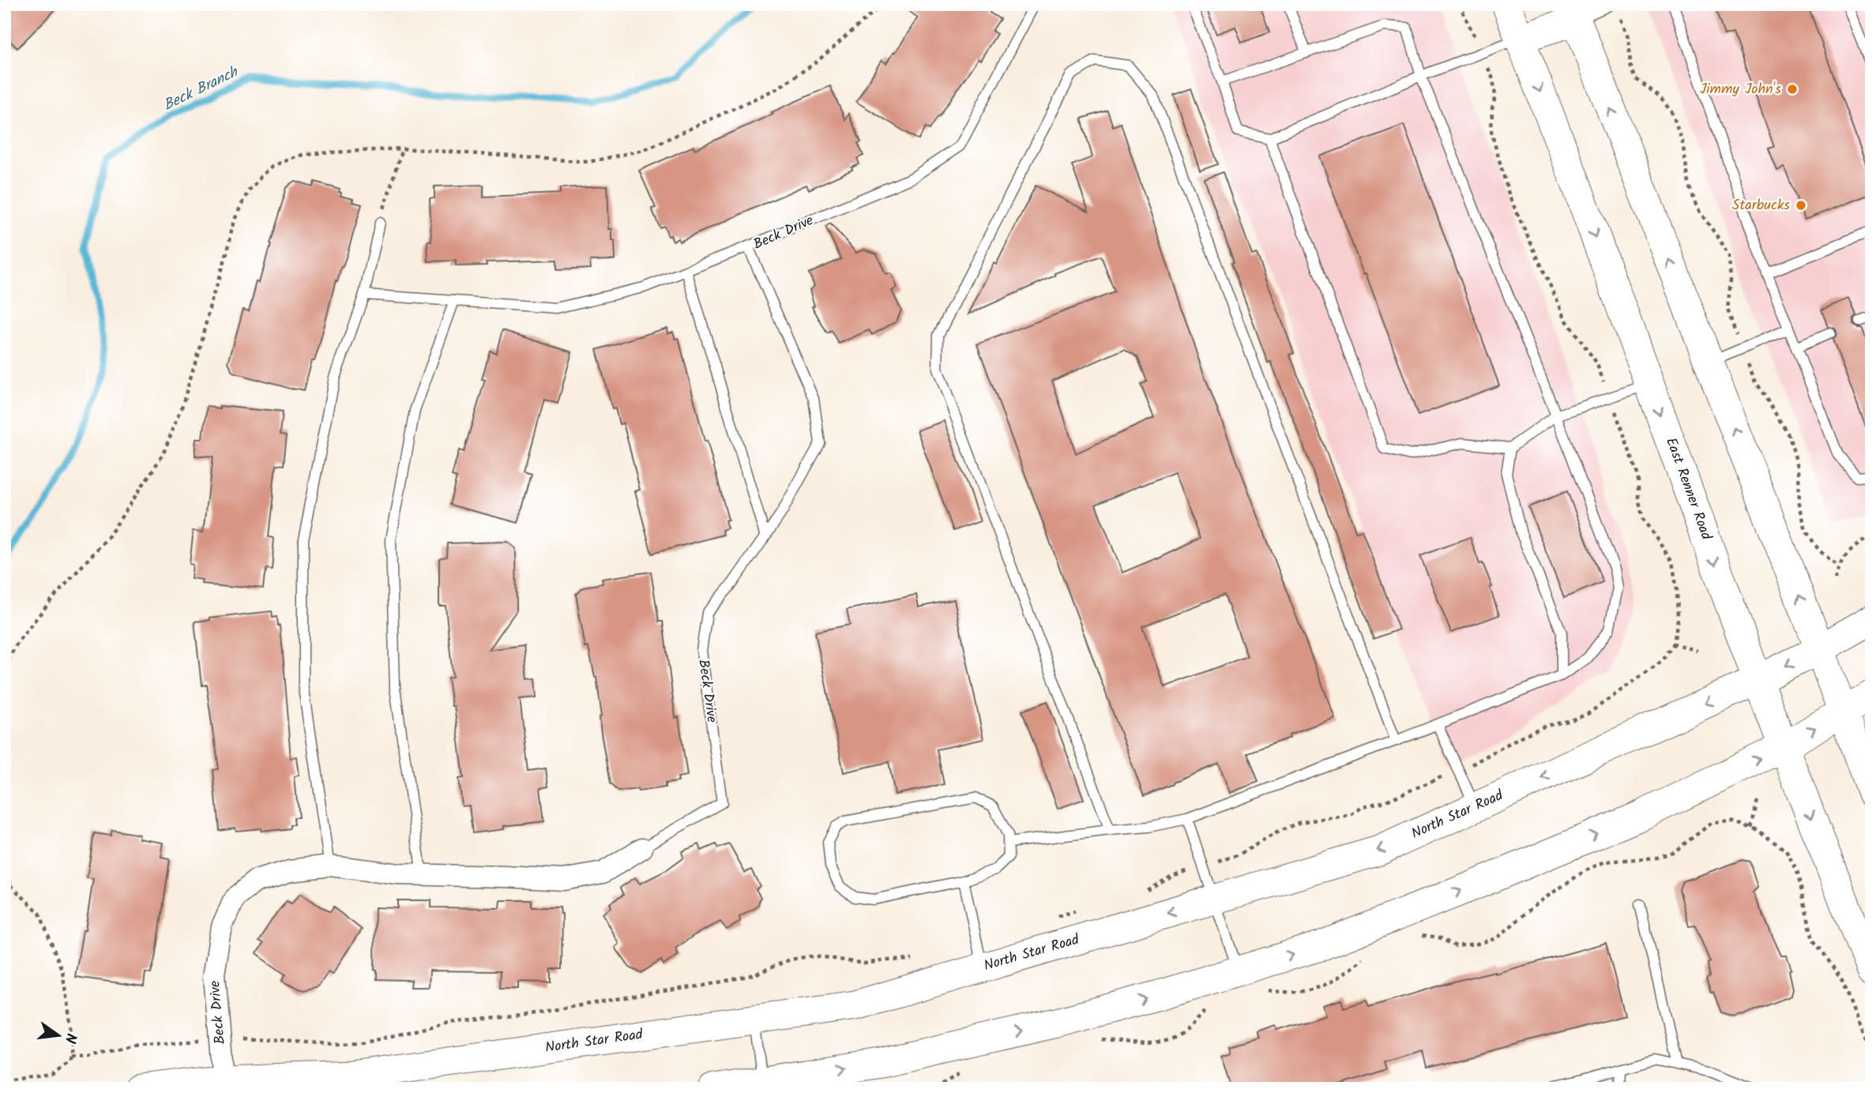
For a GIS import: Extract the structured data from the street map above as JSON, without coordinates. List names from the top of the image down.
{
  "streets": {
    "main road": ["East Renner Road", "North Star Road"],
    "street": ["Beck Drive"]
  },
  "crossings": [
    ["Beck Drive", "North Star Road"],
    ["East Renner Road", "North Star Road"]
  ],
  "water": ["Beck Branch"],
  "places": ["Jimmy John's", "Starbucks"],
  "north": "right"
}
